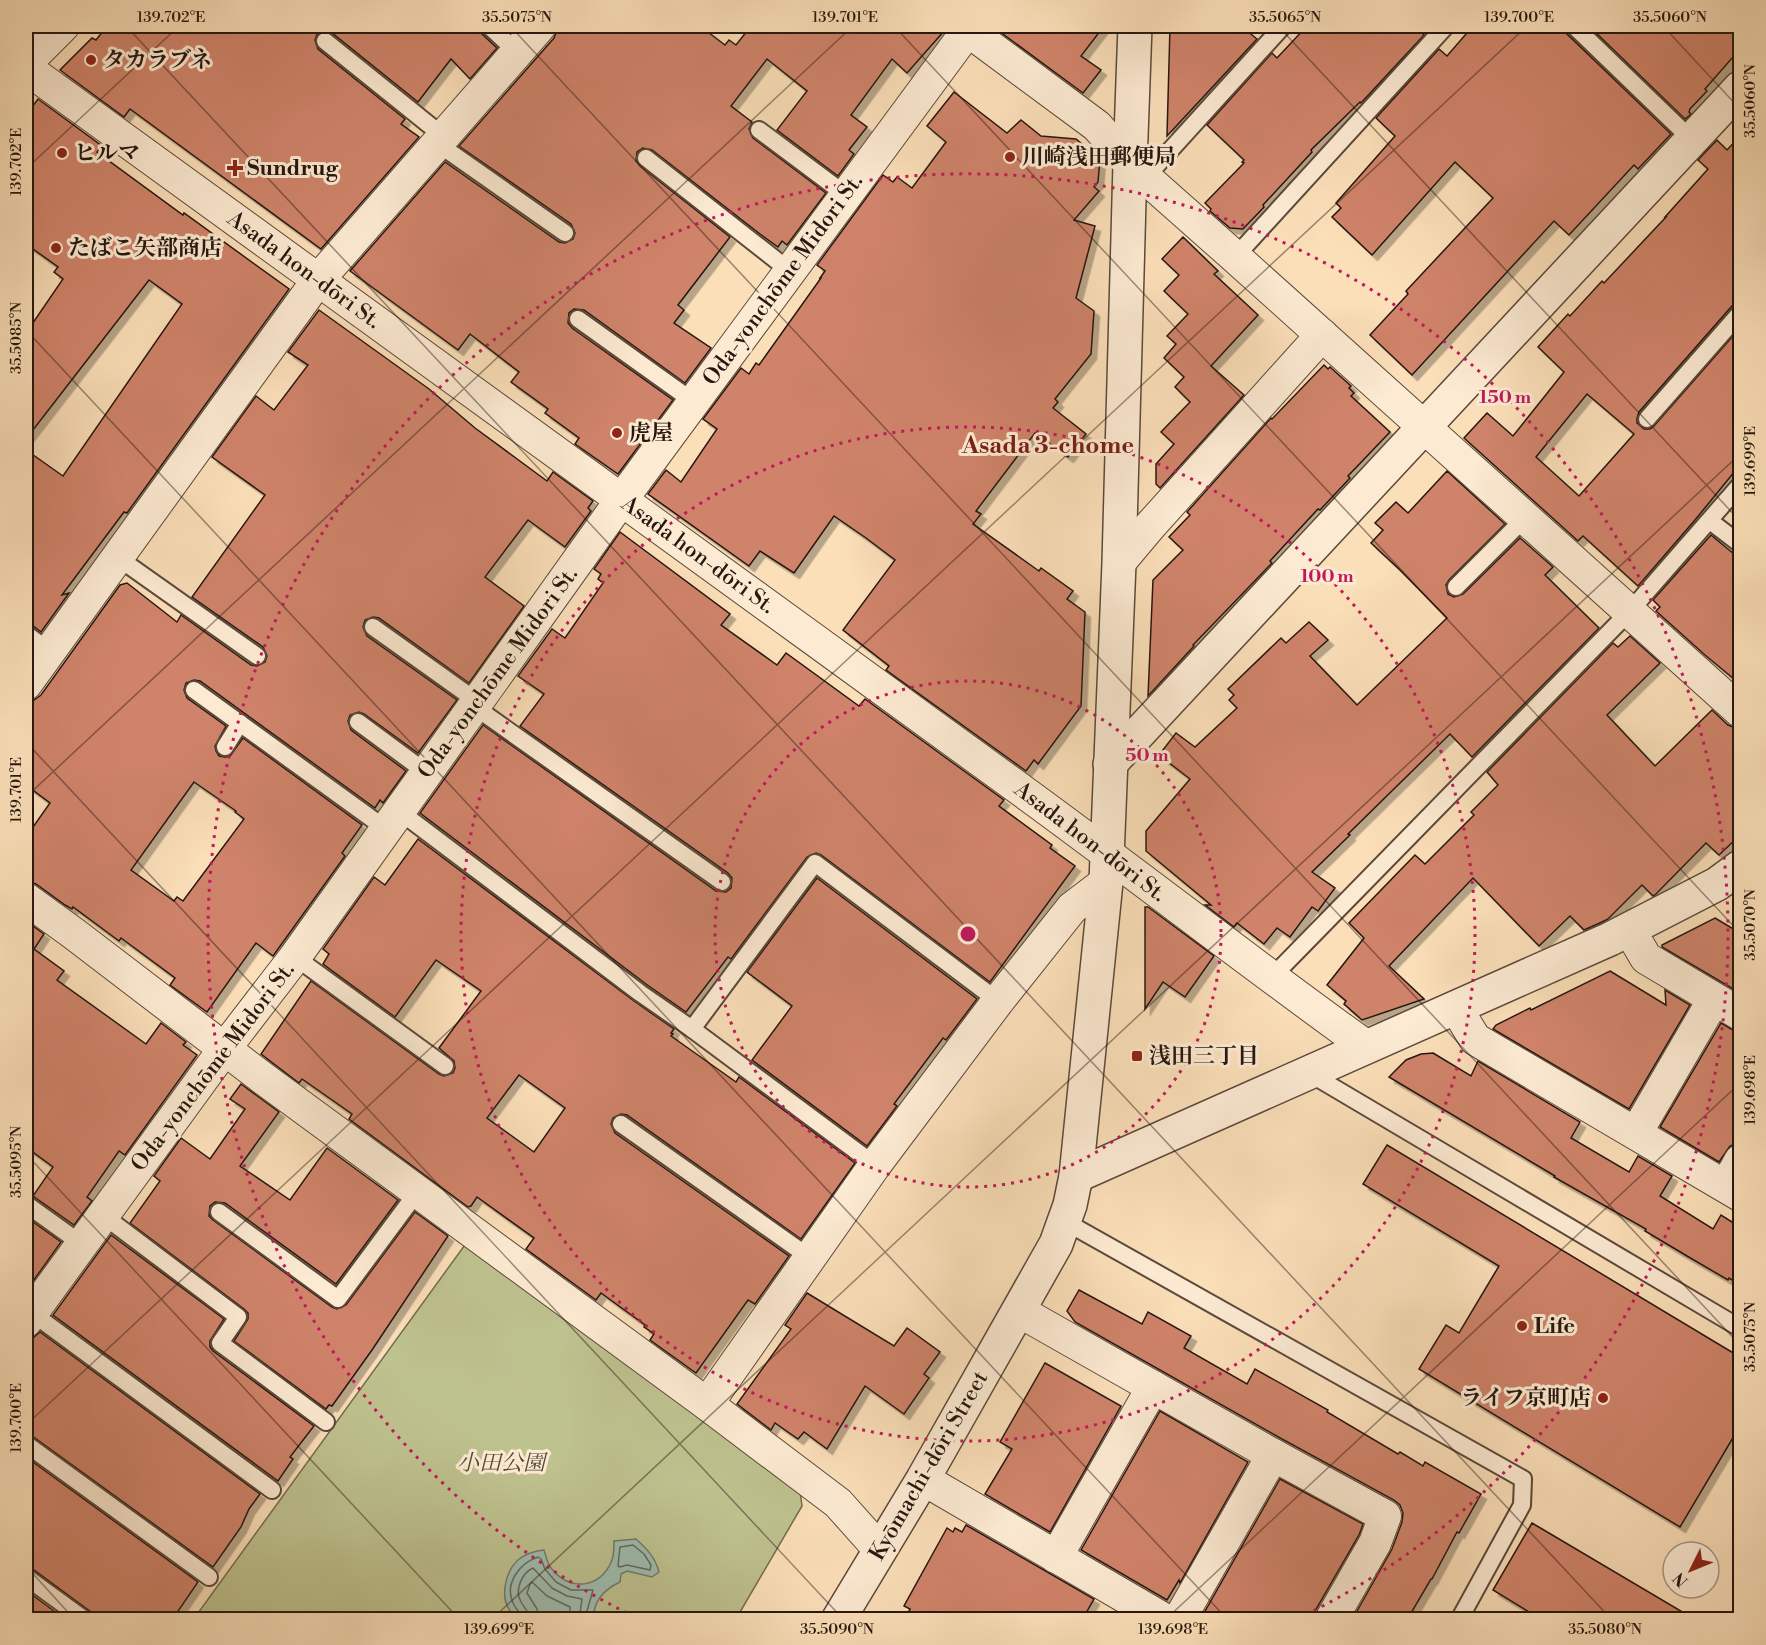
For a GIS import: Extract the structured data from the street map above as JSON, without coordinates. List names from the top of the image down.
{
  "streets": {
    "street": ["Asada hon-dōri St.", "Oda-yonchōme Midori St.", "Kyōmachi-dōri Street"]
  },
  "crossings": [
    ["Asada hon-dōri St.", "Oda-yonchōme Midori St."],
    ["Asada hon-dōri St.", "Kyōmachi-dōri Street"]
  ],
  "districts": ["Asada 3-chome"],
  "parks": ["小田公園"],
  "places": {
    "other": [
      "タカラブネ",
      "ヒルマ",
      "川崎浅田郵便局",
      "たばこ矢部商店",
      "虎屋",
      "Life",
      "ライフ京町店"
    ],
    "health": ["Sundrug"],
    "transit": ["浅田三丁目"]
  },
  "north": "bottom left",
  "coordinates": [
    "139.702°E",
    "35.5075°N",
    "139.701°E",
    "35.5065°N",
    "139.700°E",
    "35.5060°N",
    "35.5085°N",
    "139.699°E",
    "35.5070°N",
    "139.698°E",
    "35.5095°N",
    "35.5090°N",
    "35.5080°N"
  ],
  "rings": ["150 m", "100 m", "50 m"]
}
